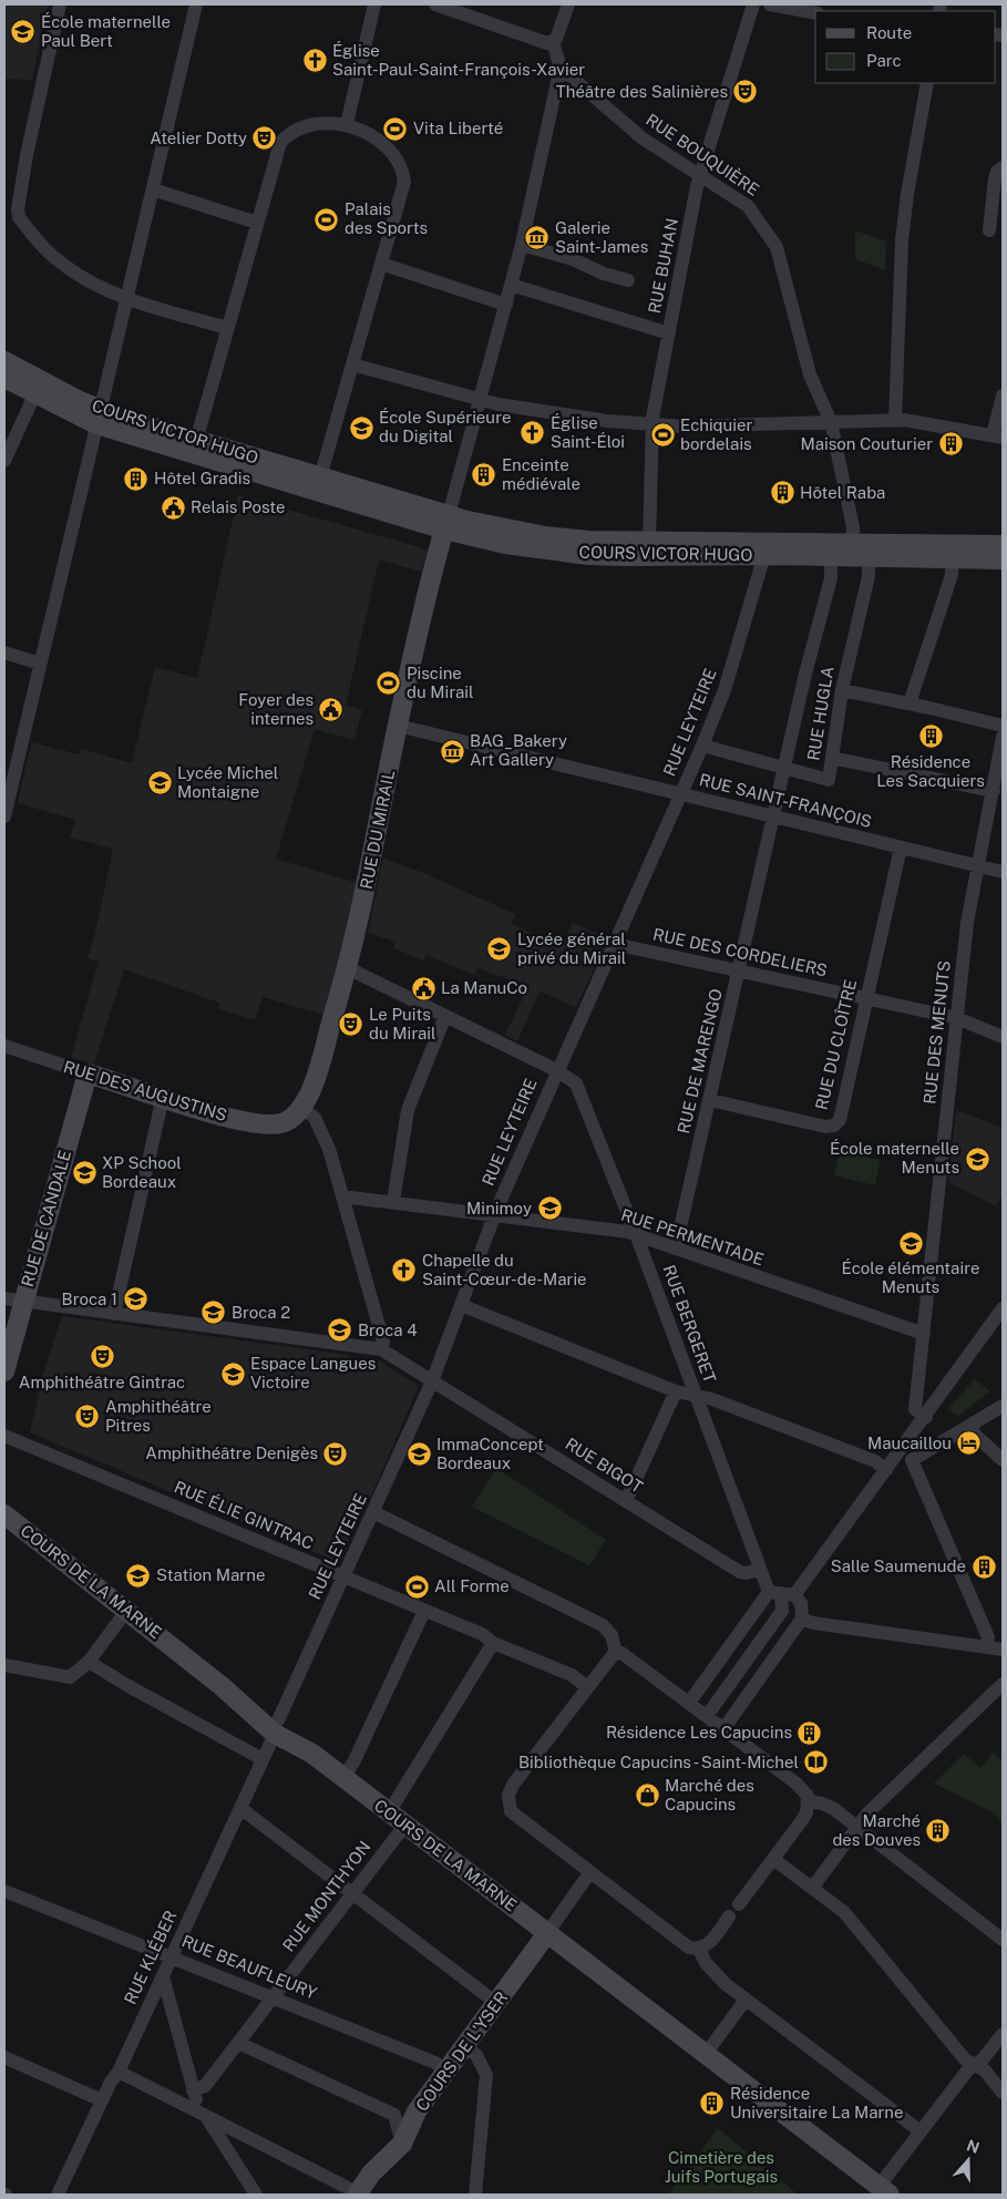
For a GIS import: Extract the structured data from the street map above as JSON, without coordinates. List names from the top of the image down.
{
  "streets": {
    "main road": [
      "COURS VICTOR HUGO",
      "RUE DU MIRAIL",
      "RUE DES AUGUSTINS",
      "RUE DE CANDALE",
      "COURS DE LA MARNE",
      "COURS DE L'YSER"
    ],
    "street": [
      "RUE BOUQUIÈRE",
      "RUE BUHAN",
      "RUE HUGLA",
      "RUE LEYTEIRE",
      "RUE SAINT-FRANÇOIS",
      "RUE DES CORDELIERS",
      "RUE DES MENUTS",
      "RUE DU CLOÎTRE",
      "RUE DE MARENGO",
      "RUE PERMENTADE",
      "RUE BERGERET",
      "RUE BIGOT",
      "RUE ÉLIE GINTRAC",
      "RUE MONTHYON",
      "RUE KLÉBER",
      "RUE BEAUFLEURY"
    ]
  },
  "crossings": [
    ["RUE BOUQUIÈRE", "RUE BUHAN"],
    ["RUE BOUQUIÈRE", "COURS VICTOR HUGO"],
    ["RUE BUHAN", "COURS VICTOR HUGO"],
    ["COURS VICTOR HUGO", "RUE HUGLA"],
    ["COURS VICTOR HUGO", "RUE LEYTEIRE"],
    ["COURS VICTOR HUGO", "RUE DU MIRAIL"],
    ["COURS VICTOR HUGO", "RUE DE MARENGO"],
    ["RUE HUGLA", "RUE LEYTEIRE"],
    ["RUE HUGLA", "RUE DE MARENGO"],
    ["RUE LEYTEIRE", "RUE SAINT-FRANÇOIS"],
    ["RUE LEYTEIRE", "RUE DES CORDELIERS"],
    ["RUE LEYTEIRE", "RUE PERMENTADE"],
    ["RUE LEYTEIRE", "RUE BERGERET"],
    ["RUE LEYTEIRE", "RUE BIGOT"],
    ["RUE LEYTEIRE", "RUE ÉLIE GINTRAC"],
    ["RUE LEYTEIRE", "COURS DE LA MARNE"],
    ["RUE LEYTEIRE", "RUE KLÉBER"],
    ["RUE SAINT-FRANÇOIS", "RUE DU MIRAIL"],
    ["RUE SAINT-FRANÇOIS", "RUE DES MENUTS"],
    ["RUE SAINT-FRANÇOIS", "RUE DU CLOÎTRE"],
    ["RUE SAINT-FRANÇOIS", "RUE DE MARENGO"],
    ["RUE DU MIRAIL", "RUE DES AUGUSTINS"],
    ["RUE DU MIRAIL", "RUE BERGERET"],
    ["RUE DES CORDELIERS", "RUE DES MENUTS"],
    ["RUE DES CORDELIERS", "RUE DU CLOÎTRE"],
    ["RUE DES CORDELIERS", "RUE DE MARENGO"],
    ["RUE DES MENUTS", "RUE PERMENTADE"],
    ["RUE DU CLOÎTRE", "RUE DE MARENGO"],
    ["RUE DE MARENGO", "RUE PERMENTADE"],
    ["RUE DES AUGUSTINS", "RUE DE CANDALE"],
    ["RUE PERMENTADE", "RUE BERGERET"],
    ["RUE BERGERET", "RUE BIGOT"],
    ["COURS DE LA MARNE", "RUE MONTHYON"],
    ["COURS DE LA MARNE", "RUE KLÉBER"],
    ["COURS DE LA MARNE", "COURS DE L'YSER"],
    ["RUE MONTHYON", "RUE BEAUFLEURY"],
    ["RUE KLÉBER", "RUE BEAUFLEURY"],
    ["RUE BEAUFLEURY", "COURS DE L'YSER"]
  ],
  "parks": ["Cimetière des Juifs Portugais"],
  "places": {
    "school or university": [
      "École maternelle Paul Bert",
      "École Supérieure du Digital",
      "Lycée Michel Montaigne",
      "Lycée général privé du Mirail",
      "École maternelle Menuts",
      "XP School Bordeaux",
      "Minimoy",
      "École élémentaire Menuts",
      "Broca 1",
      "Broca 2",
      "Broca 4",
      "Espace Langues Victoire",
      "ImmaConcept Bordeaux",
      "Station Marne"
    ],
    "church": ["Église Saint-Paul-Saint-François-Xavier", "Église Saint-Éloi", "Chapelle du Saint-Cœur-de-Marie"],
    "theatre": [
      "Théâtre des Salinières",
      "Atelier Dotty",
      "Le Puits du Mirail",
      "Amphithéâtre Gintrac",
      "Amphithéâtre Pitres",
      "Amphithéâtre Denigès"
    ],
    "sports": [
      "Vita Liberté",
      "Palais des Sports",
      "Echiquier bordelais",
      "Piscine du Mirail",
      "All Forme"
    ],
    "museum": ["Galerie Saint-James", "BAG_Bakery Art Gallery"],
    "building": [
      "Maison Couturier",
      "Enceinte médiévale",
      "Hôtel Gradis",
      "Hôtel Raba",
      "Résidence Les Sacquiers",
      "Salle Saumenude",
      "Résidence Les Capucins",
      "Marché des Douves",
      "Résidence Universitaire La Marne"
    ],
    "public building": ["Relais Poste", "Foyer des internes", "La ManuCo"],
    "hotel": ["Maucaillou"],
    "library": ["Bibliothèque Capucins - Saint-Michel"],
    "shop": ["Marché des Capucins"]
  },
  "legend": ["Route", "Parc"],
  "north": "top"
}
